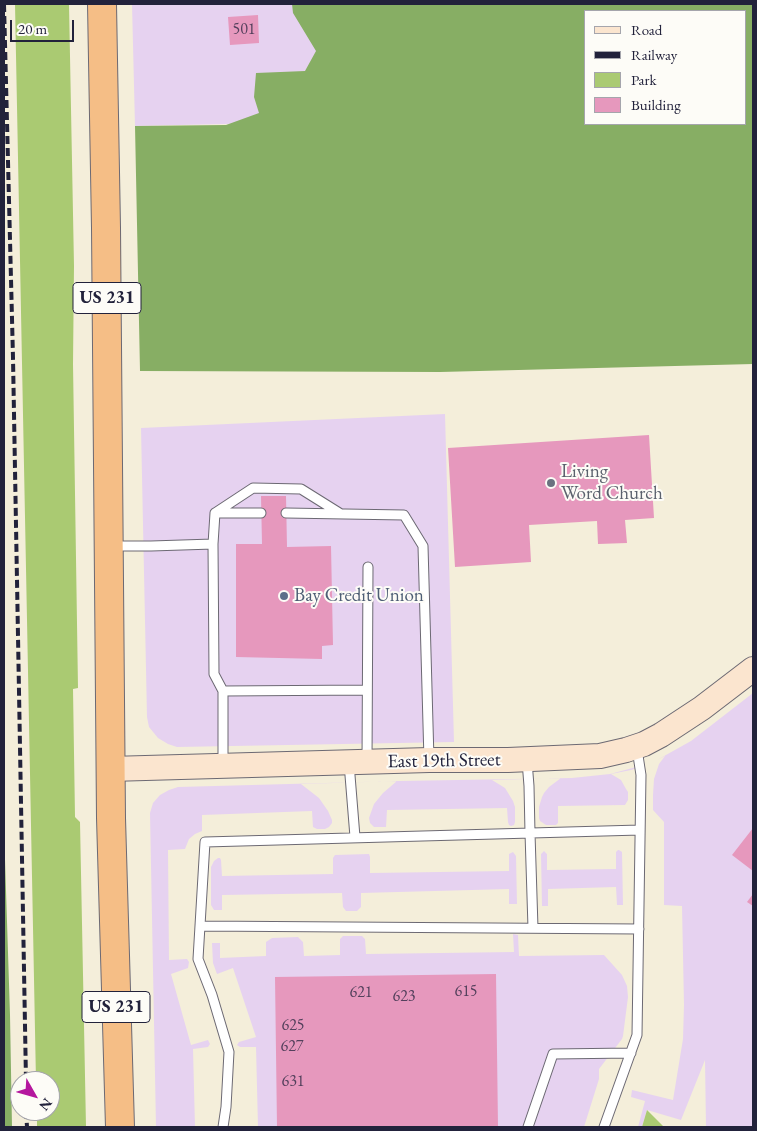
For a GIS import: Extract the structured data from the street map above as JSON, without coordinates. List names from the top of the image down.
{
  "streets": {
    "highway": ["US 231"],
    "main road": ["East 19th Street"]
  },
  "crossings": [
    ["US 231", "East 19th Street"]
  ],
  "places": ["Living Word Church", "Bay Credit Union"],
  "house_numbers": [
    "501",
    "615",
    "621",
    "623",
    "625",
    "627",
    "631"
  ],
  "legend": [
    "Road",
    "Railway",
    "Park",
    "Building"
  ],
  "scale_bar": "20 m",
  "north": "bottom right"
}
